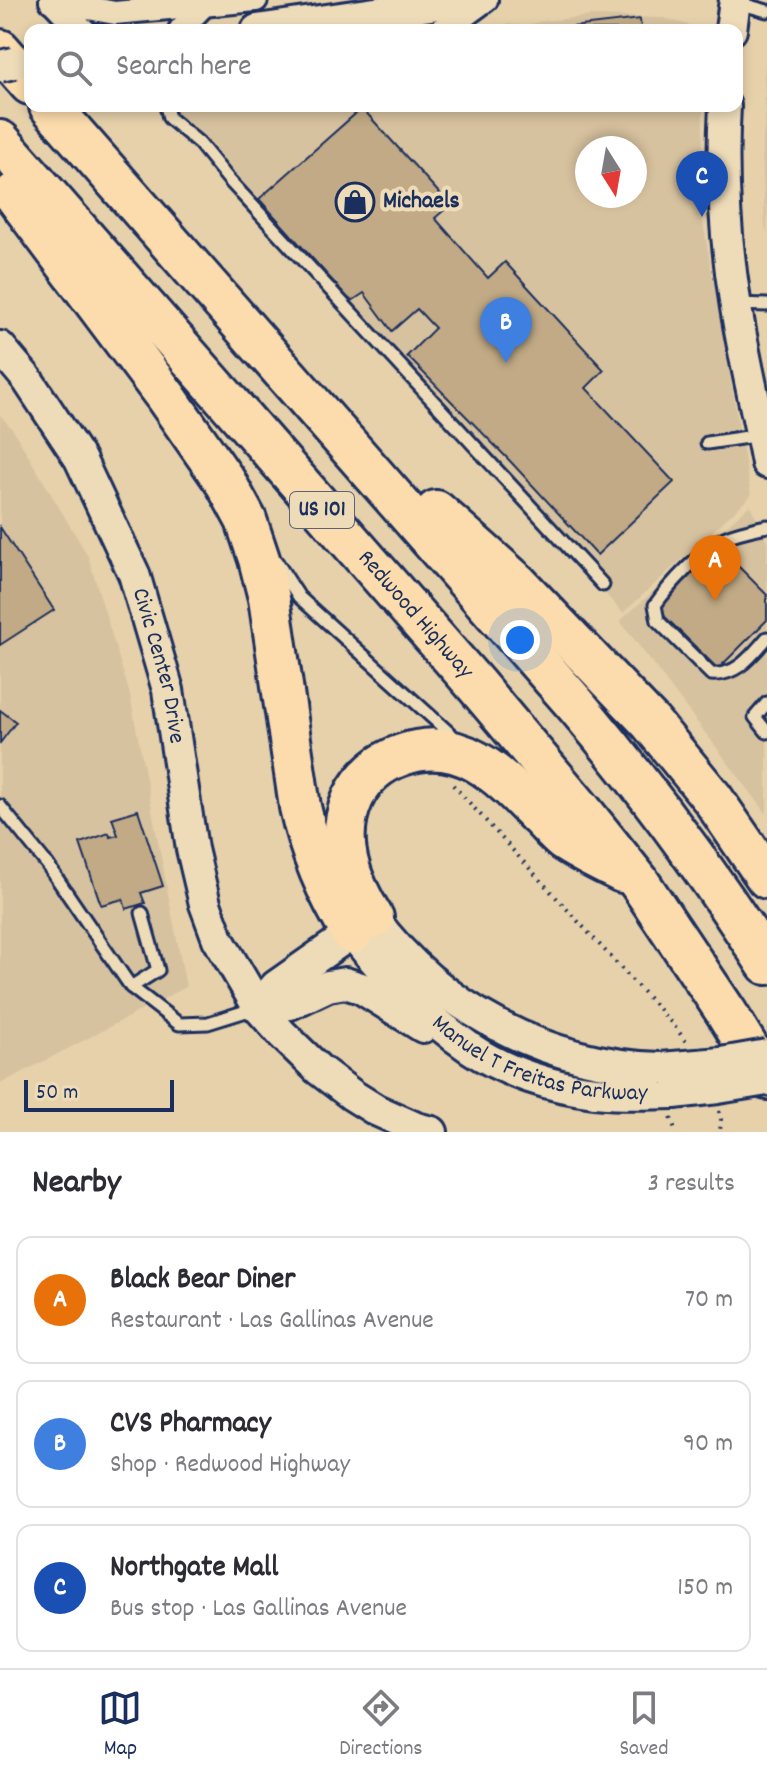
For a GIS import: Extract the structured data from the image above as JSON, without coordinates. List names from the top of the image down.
{
  "streets": {
    "highway": ["US 101", "Redwood Highway"],
    "main road": ["Civic Center Drive", "Manuel T Freitas Parkway"]
  },
  "crossings": [
    ["Redwood Highway", "Manuel T Freitas Parkway"]
  ],
  "places": {
    "shop": ["Michaels"]
  },
  "scale_bar": "50 m",
  "north": "bottom",
  "page": {
    "search": "Search here",
    "pins": ["C", "B", "A"],
    "scale": "50 m",
    "heading": ["Nearby", "3 results"],
    "list": [
      {
        "mark": "A",
        "name": "Black Bear Diner",
        "note": "Restaurant · Las Gallinas Avenue",
        "value": "70 m"
      },
      {
        "mark": "B",
        "name": "CVS Pharmacy",
        "note": "Shop · Redwood Highway",
        "value": "90 m"
      },
      {
        "mark": "C",
        "name": "Northgate Mall",
        "note": "Bus stop · Las Gallinas Avenue",
        "value": "150 m"
      }
    ],
    "nav": ["Map", "Directions", "Saved"]
  }
}
